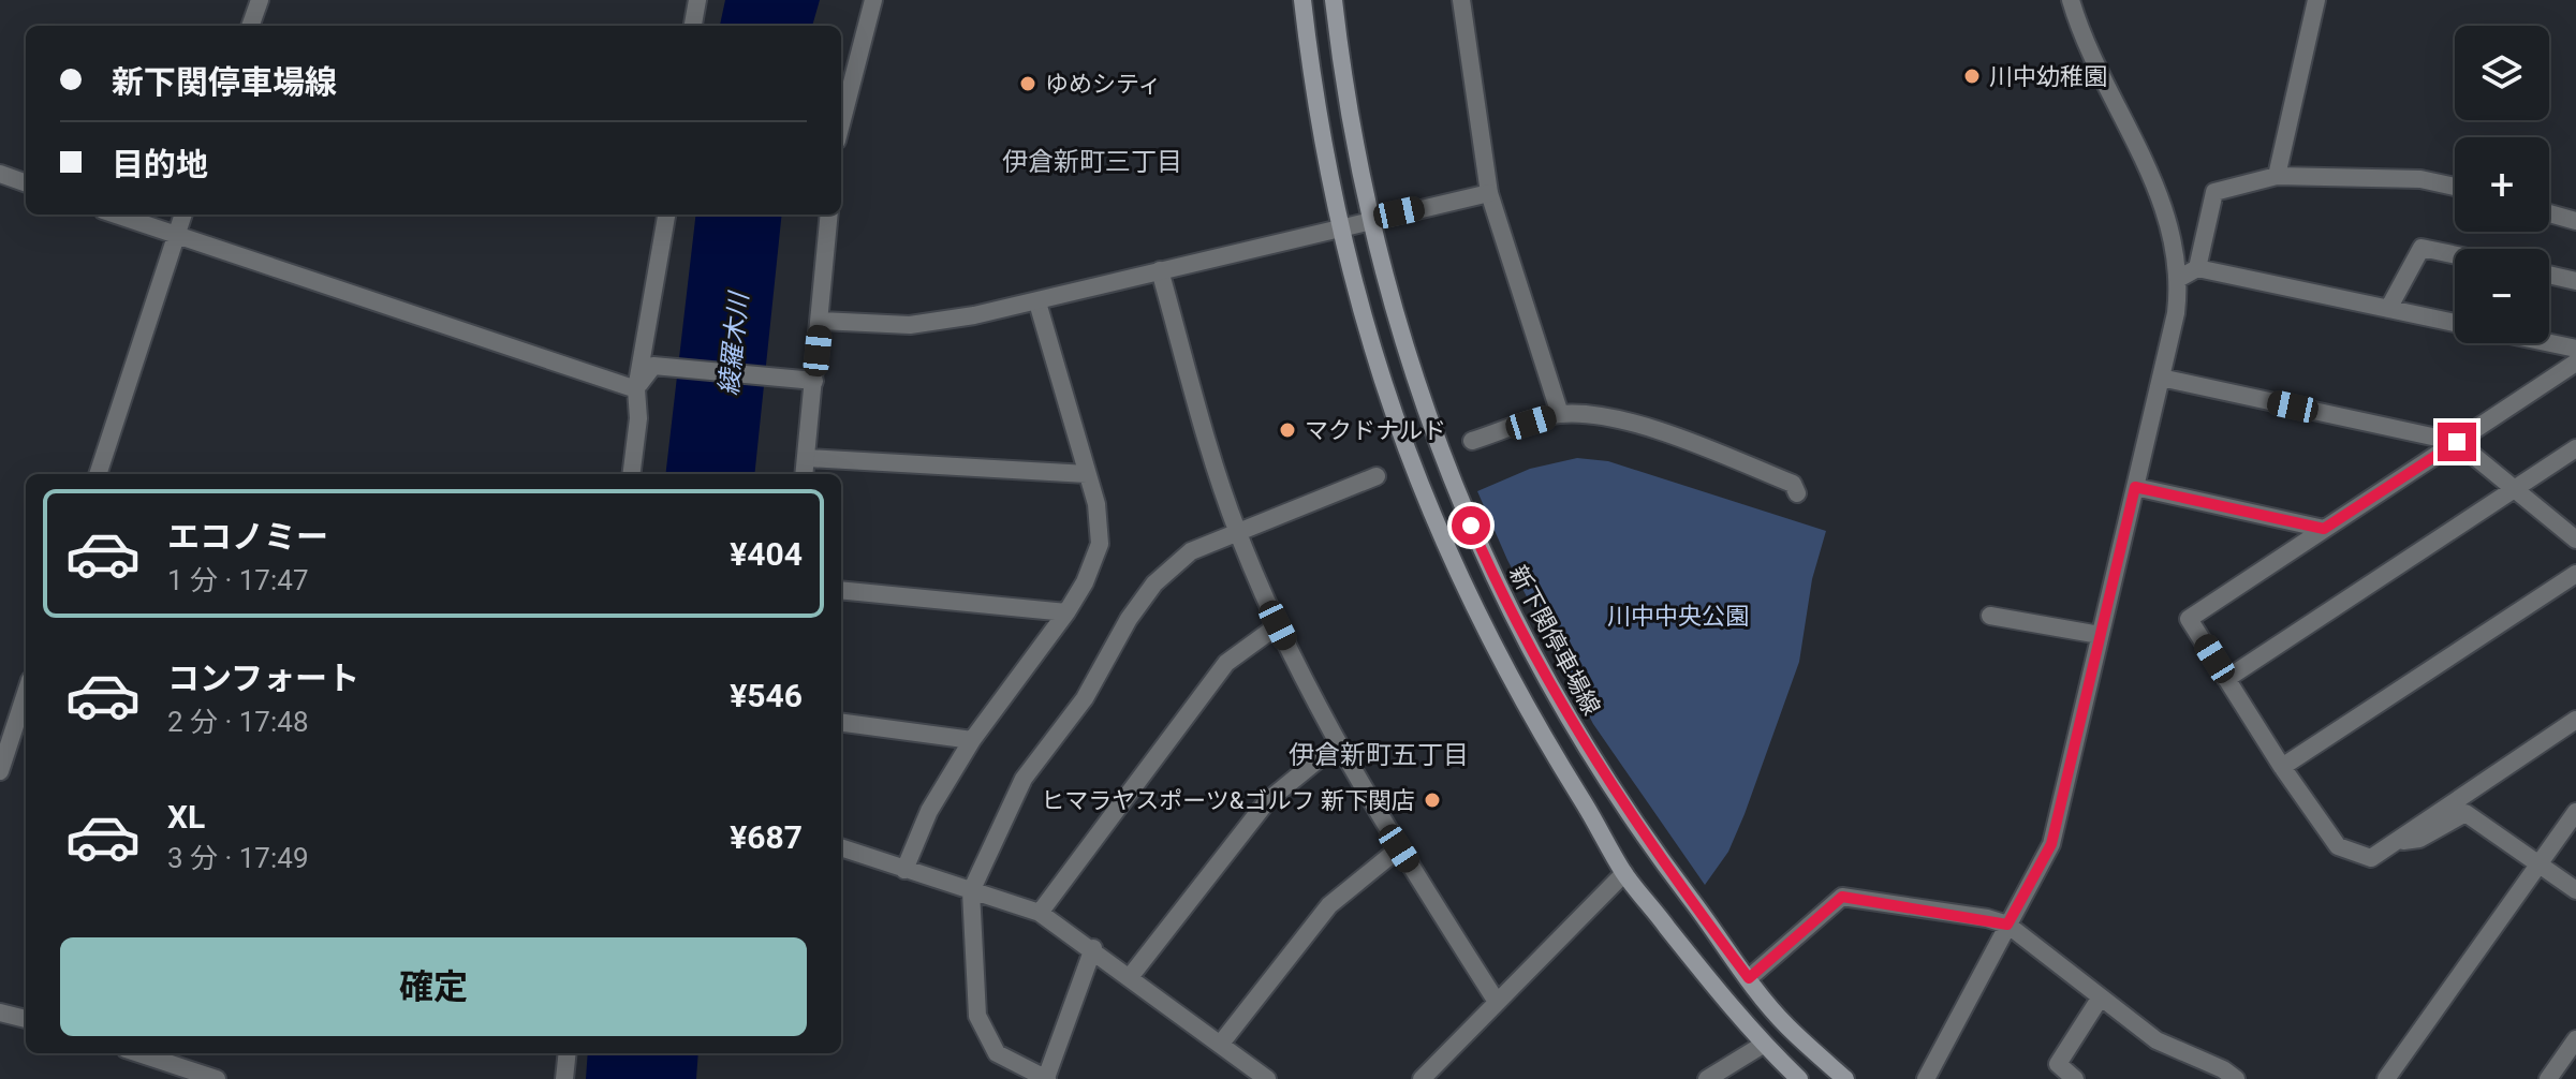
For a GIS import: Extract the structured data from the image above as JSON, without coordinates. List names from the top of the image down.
{
  "streets": {
    "main road": ["新下関停車場線"]
  },
  "districts": ["伊倉新町三丁目", "伊倉新町五丁目"],
  "water": ["綾羅木川"],
  "parks": ["川中中央公園"],
  "places": [
    "川中幼稚園",
    "ゆめシティ",
    "マクドナルド",
    "ヒマラヤスポーツ&ゴルフ 新下関店"
  ],
  "page": {
    "map_buttons": ["+", "−"],
    "banner": ["新下関停車場線", "目的地"],
    "list": [
      {
        "name": "エコノミー",
        "note": "1 分 · 17:47",
        "value": "¥404"
      },
      {
        "name": "コンフォート",
        "note": "2 分 · 17:48",
        "value": "¥546"
      },
      {
        "name": "XL",
        "note": "3 分 · 17:49",
        "value": "¥687"
      }
    ],
    "buttons": "確定"
  }
}
